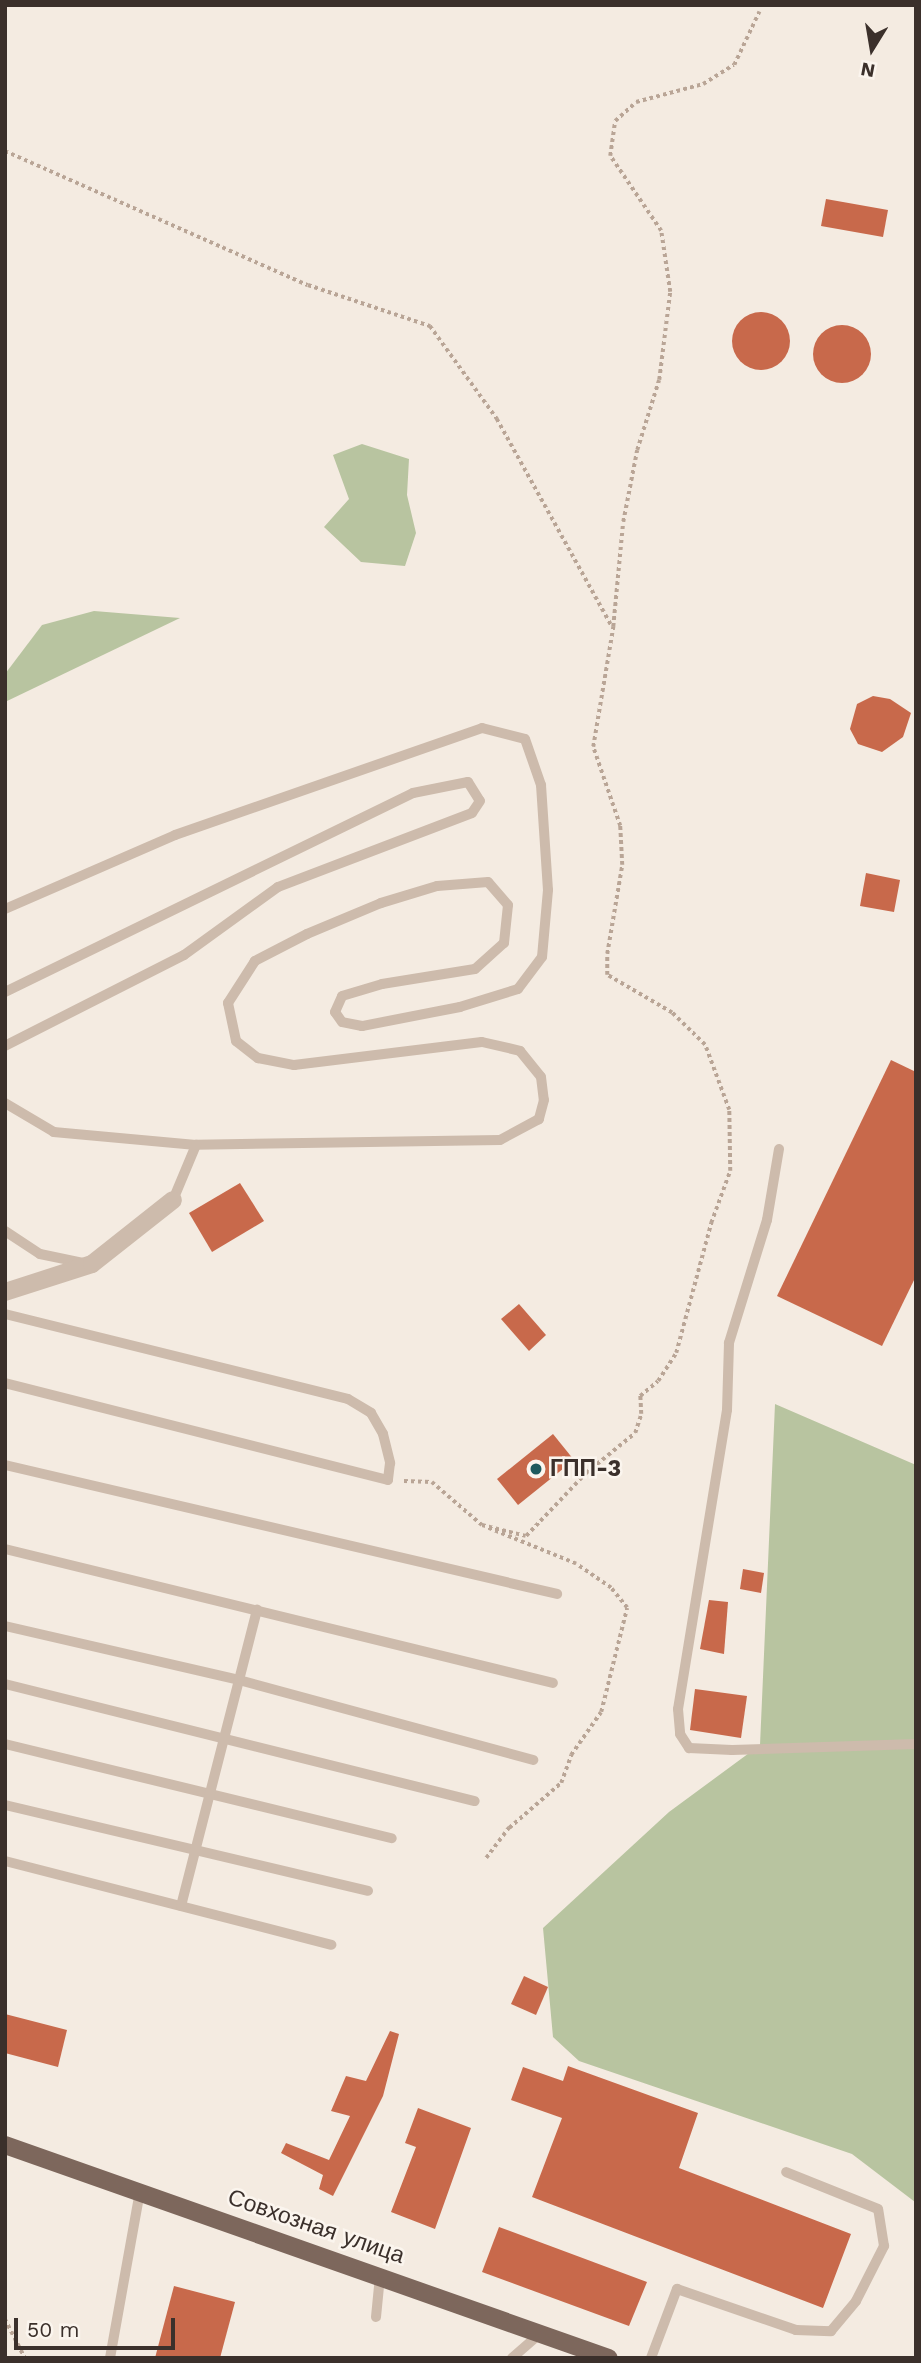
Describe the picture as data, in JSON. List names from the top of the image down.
{
  "streets": {
    "main road": ["Совхозная улица"]
  },
  "places": ["ГПП-3"],
  "scale_bar": "50 m",
  "north": "bottom"
}
